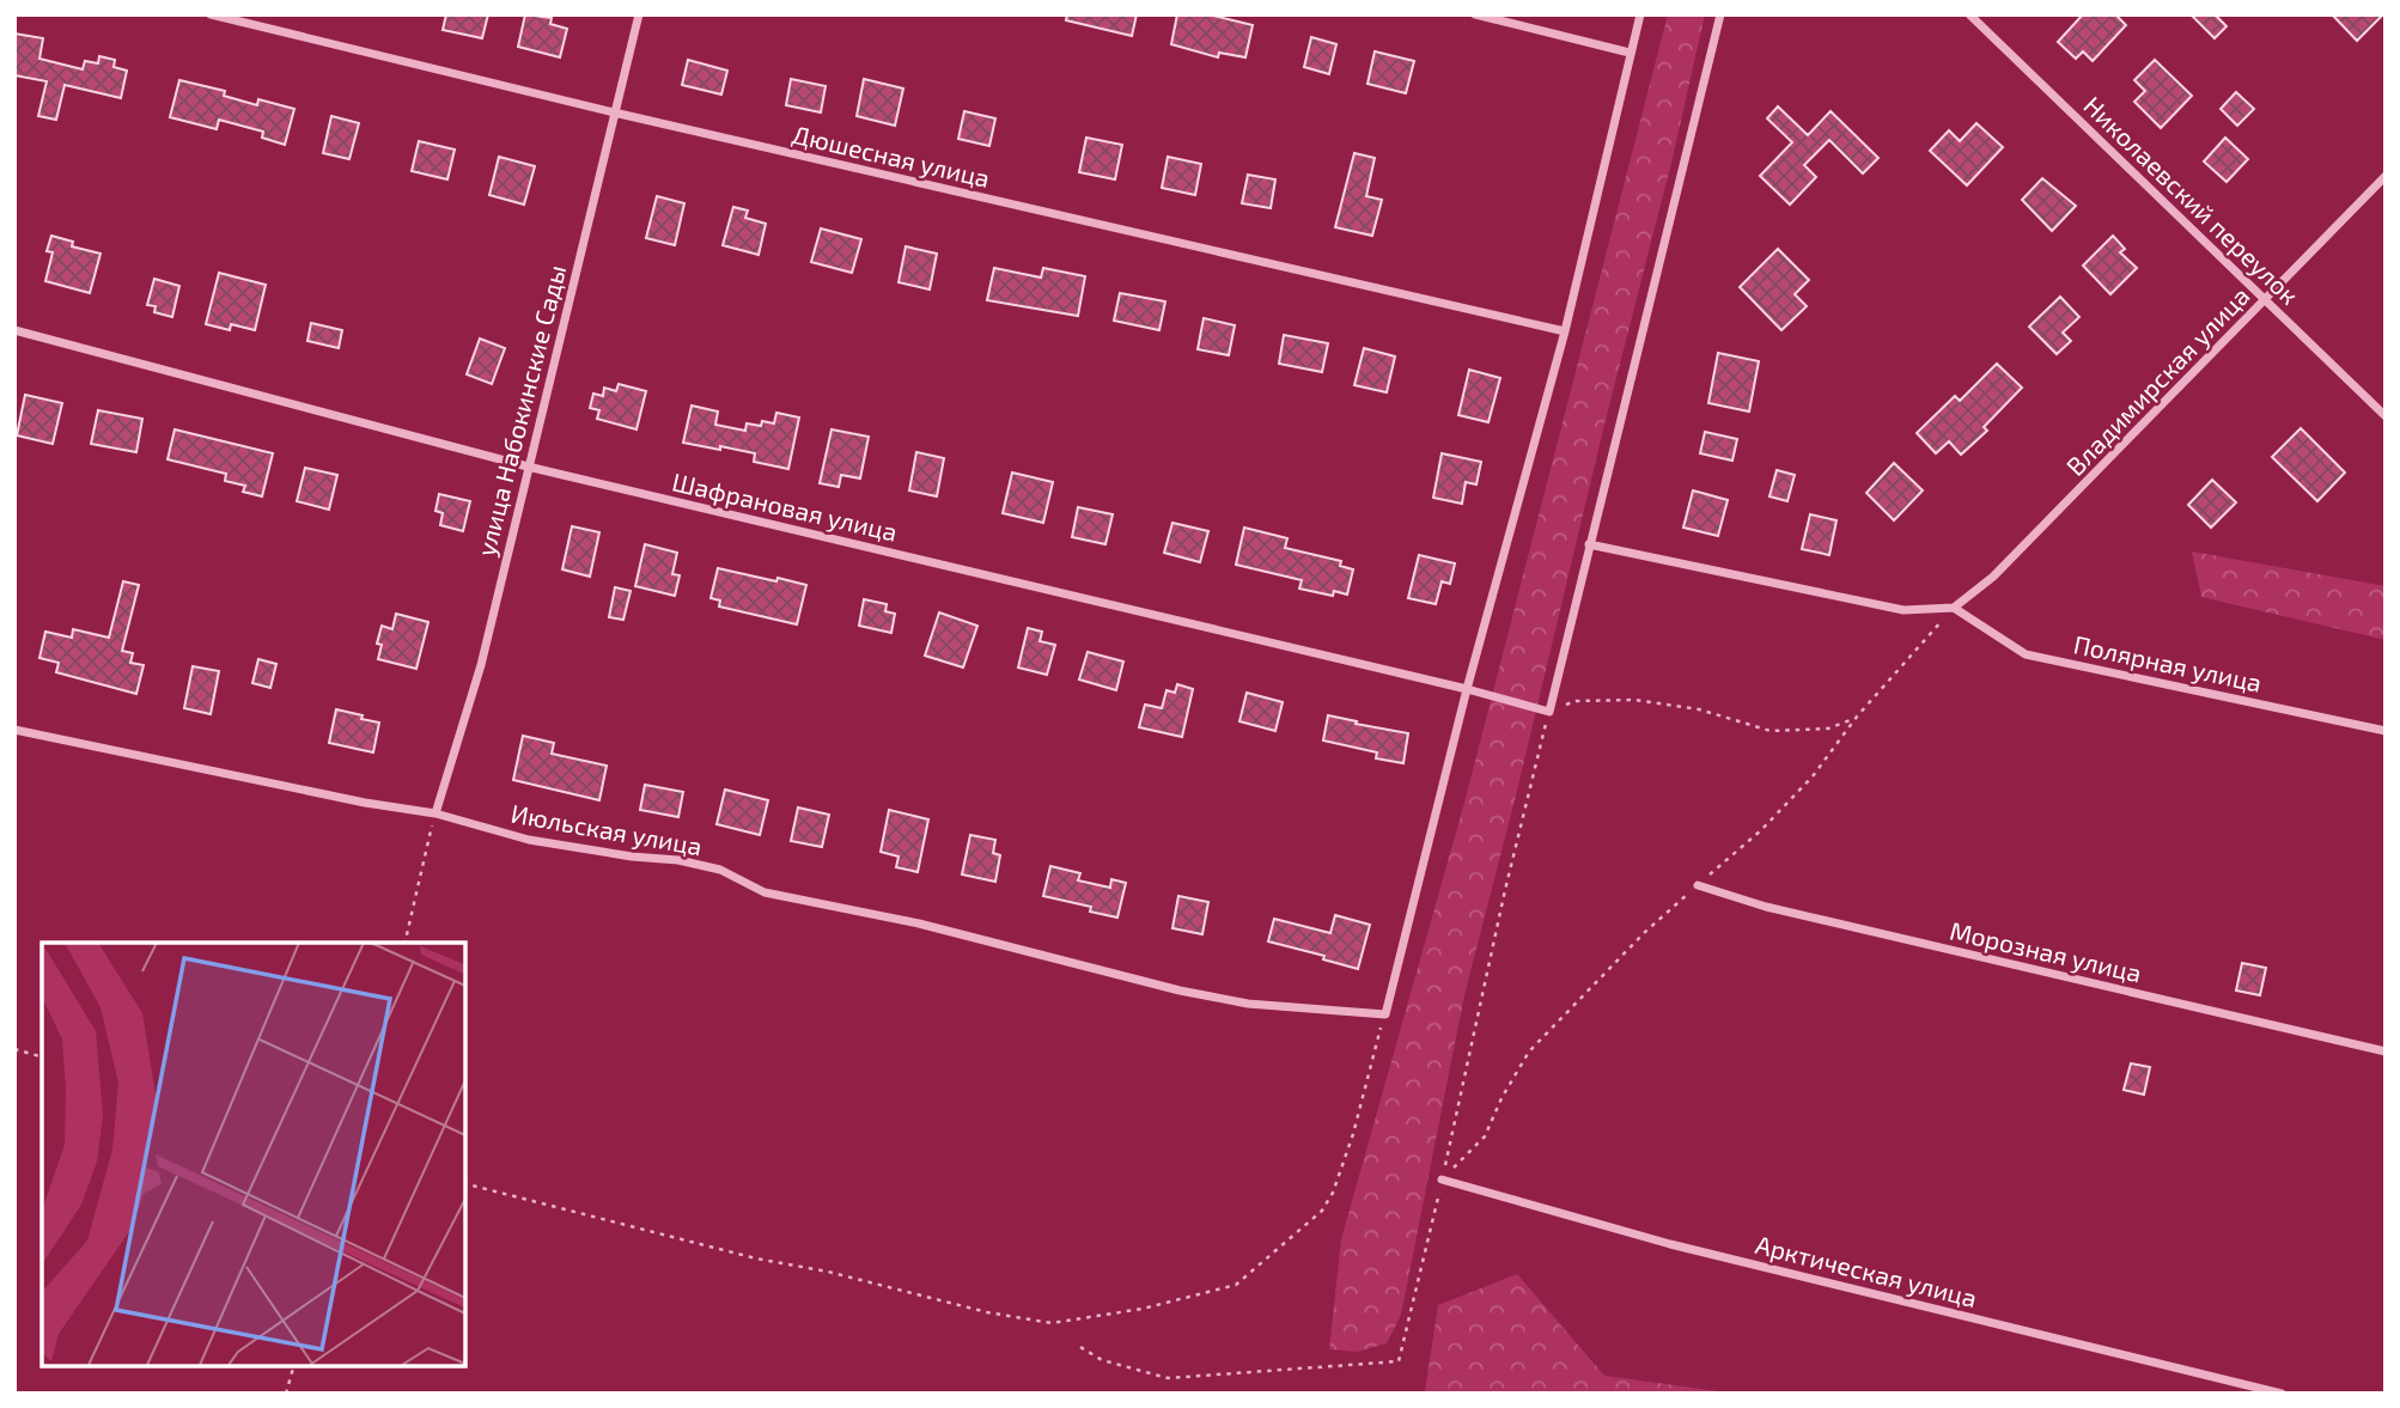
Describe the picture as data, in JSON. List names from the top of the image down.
{
  "streets": {
    "street": [
      "Дюшесная улица",
      "Николаевский переулок",
      "Владимирская улица",
      "улица Набокинские Сады",
      "Шафрановая улица",
      "Полярная улица",
      "Июльская улица",
      "Морозная улица",
      "Арктическая улица"
    ]
  },
  "crossings": [
    ["Дюшесная улица", "улица Набокинские Сады"],
    ["Николаевский переулок", "Владимирская улица"],
    ["Владимирская улица", "Полярная улица"],
    ["улица Набокинские Сады", "Шафрановая улица"],
    ["улица Набокинские Сады", "Июльская улица"]
  ]
}
